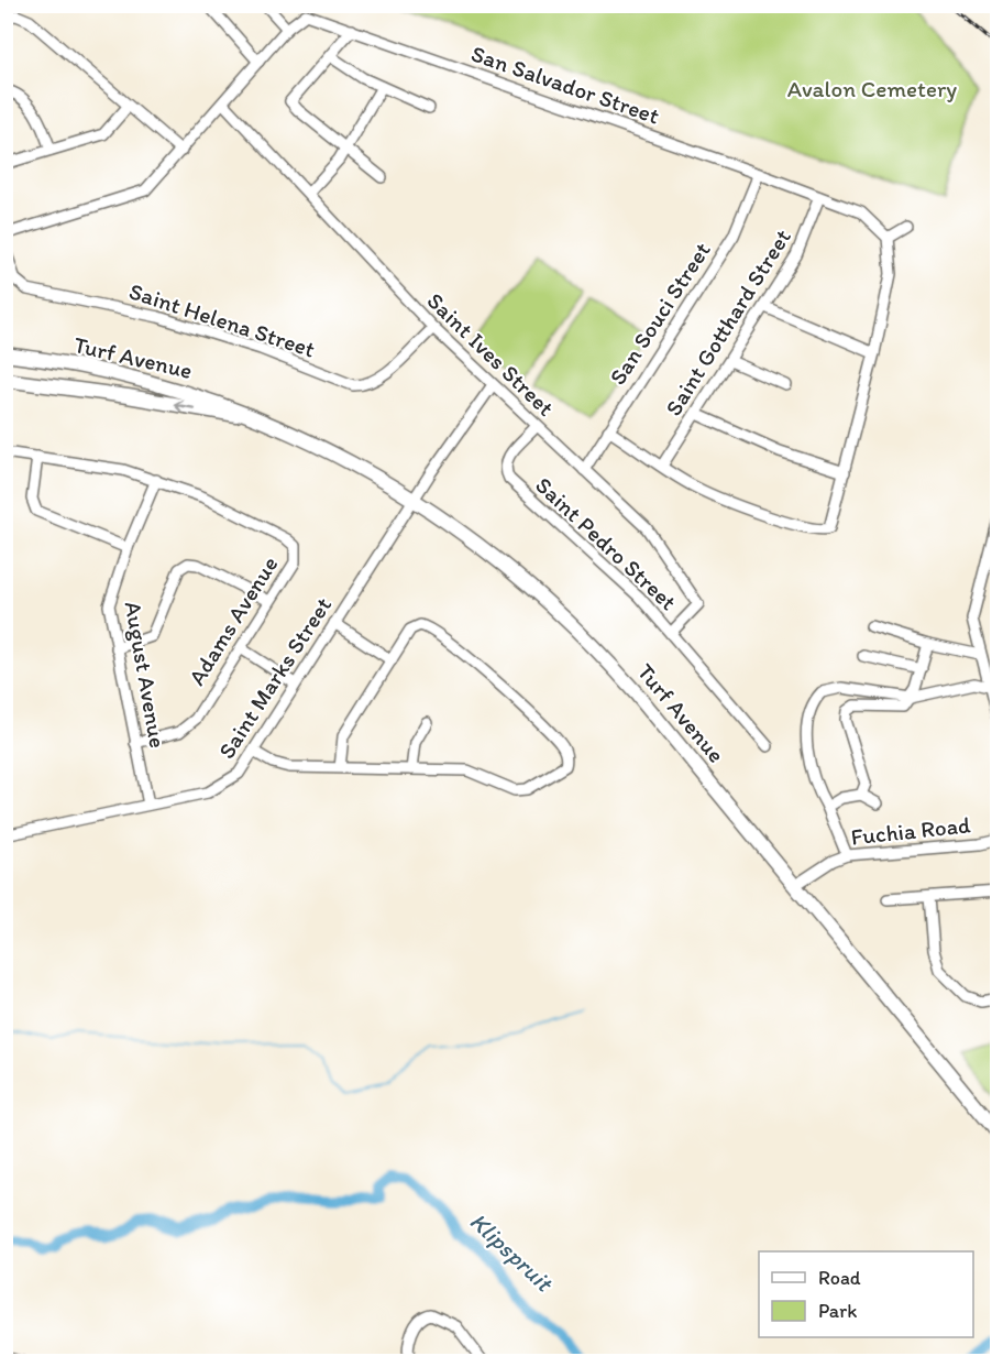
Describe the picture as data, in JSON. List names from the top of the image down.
{
  "streets": {
    "main road": ["Turf Avenue"],
    "street": [
      "San Salvador Street",
      "San Souci Street",
      "Saint Helena Street",
      "Saint Gotthard Street",
      "Saint Ives Street",
      "Saint Pedro Street",
      "Adams Avenue",
      "August Avenue",
      "Saint Marks Street",
      "Fuchia Road"
    ]
  },
  "crossings": [
    ["San Salvador Street", "San Souci Street"],
    ["San Salvador Street", "Saint Gotthard Street"],
    ["San Salvador Street", "Saint Ives Street"],
    ["San Souci Street", "Saint Ives Street"],
    ["Saint Helena Street", "Saint Ives Street"],
    ["Saint Ives Street", "Saint Pedro Street"],
    ["Saint Ives Street", "Saint Marks Street"],
    ["Turf Avenue", "Saint Marks Street"],
    ["Turf Avenue", "Fuchia Road"],
    ["Adams Avenue", "August Avenue"],
    ["August Avenue", "Saint Marks Street"]
  ],
  "water": ["Klipspruit"],
  "parks": ["Avalon Cemetery"],
  "legend": ["Road", "Park"]
}
